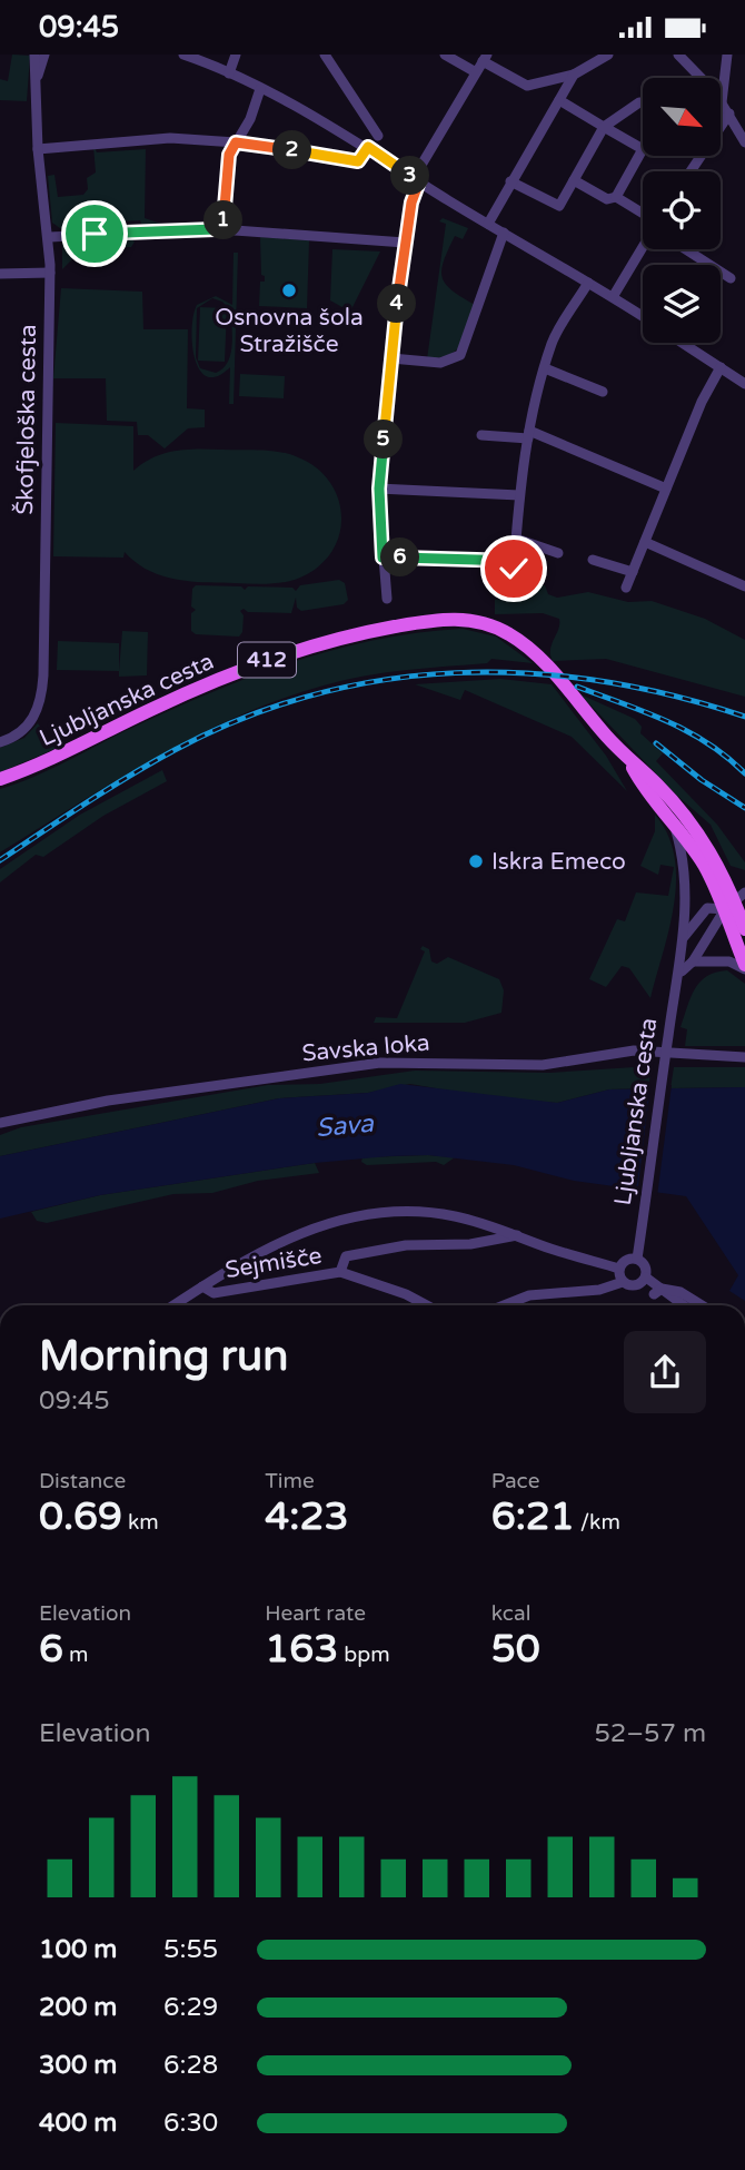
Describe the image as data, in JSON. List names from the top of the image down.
{
  "streets": {
    "main road": ["412", "Ljubljanska cesta"],
    "street": ["Škofjeloška cesta", "Savska loka", "Sejmišče"]
  },
  "crossings": [
    ["412", "Ljubljanska cesta"]
  ],
  "water": ["Sava"],
  "places": ["Osnovna šola Stražišče", "Iskra Emeco"],
  "north": "bottom right",
  "page": {
    "status": "09:45",
    "pins": [
      "2",
      "3",
      "1",
      "4",
      "5",
      "6"
    ],
    "heading": ["Morning run", "09:45"],
    "stats": [
      ["Distance", "0.69 km"],
      ["Time", "4:23"],
      ["Pace", "6:21 /km"],
      ["Elevation", "6 m"],
      ["Heart rate", "163 bpm"],
      ["kcal", "50"]
    ],
    "chart": ["Elevation", "52–57 m"],
    "list": [
      {
        "name": "100 m",
        "note": "5:55"
      },
      {
        "name": "200 m",
        "note": "6:29"
      },
      {
        "name": "300 m",
        "note": "6:28"
      },
      {
        "name": "400 m",
        "note": "6:30"
      }
    ]
  }
}
